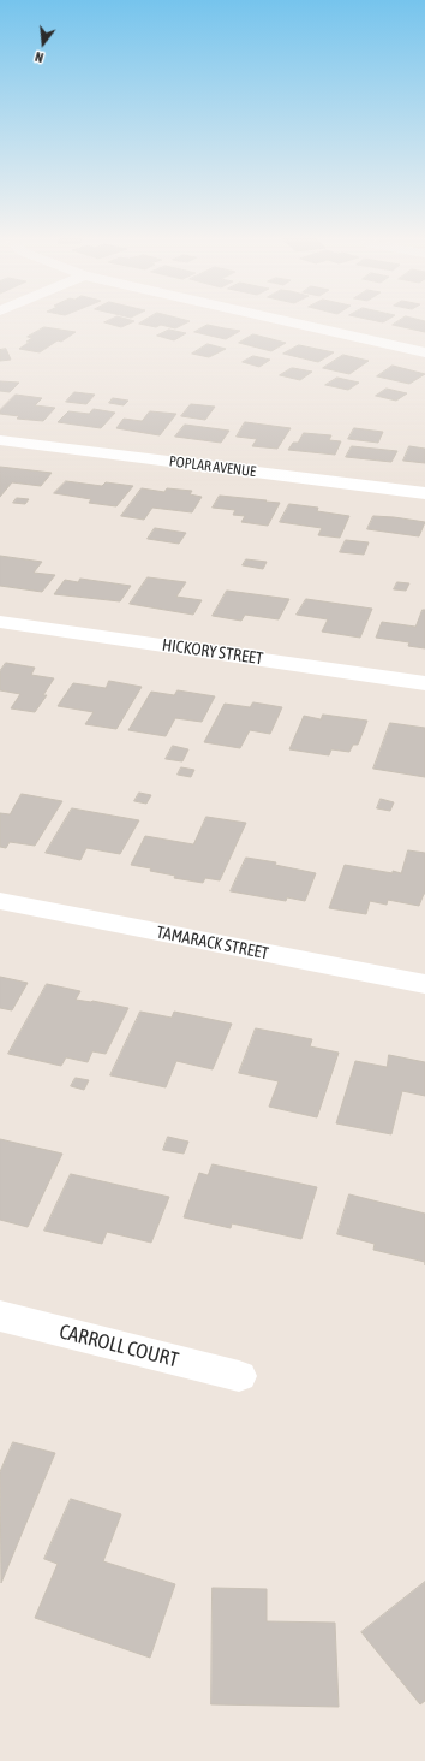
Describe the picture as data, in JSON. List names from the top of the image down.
{
  "streets": {
    "street": [
      "POPLAR AVENUE",
      "HICKORY STREET",
      "TAMARACK STREET",
      "CARROLL COURT"
    ]
  },
  "north": "bottom"
}
